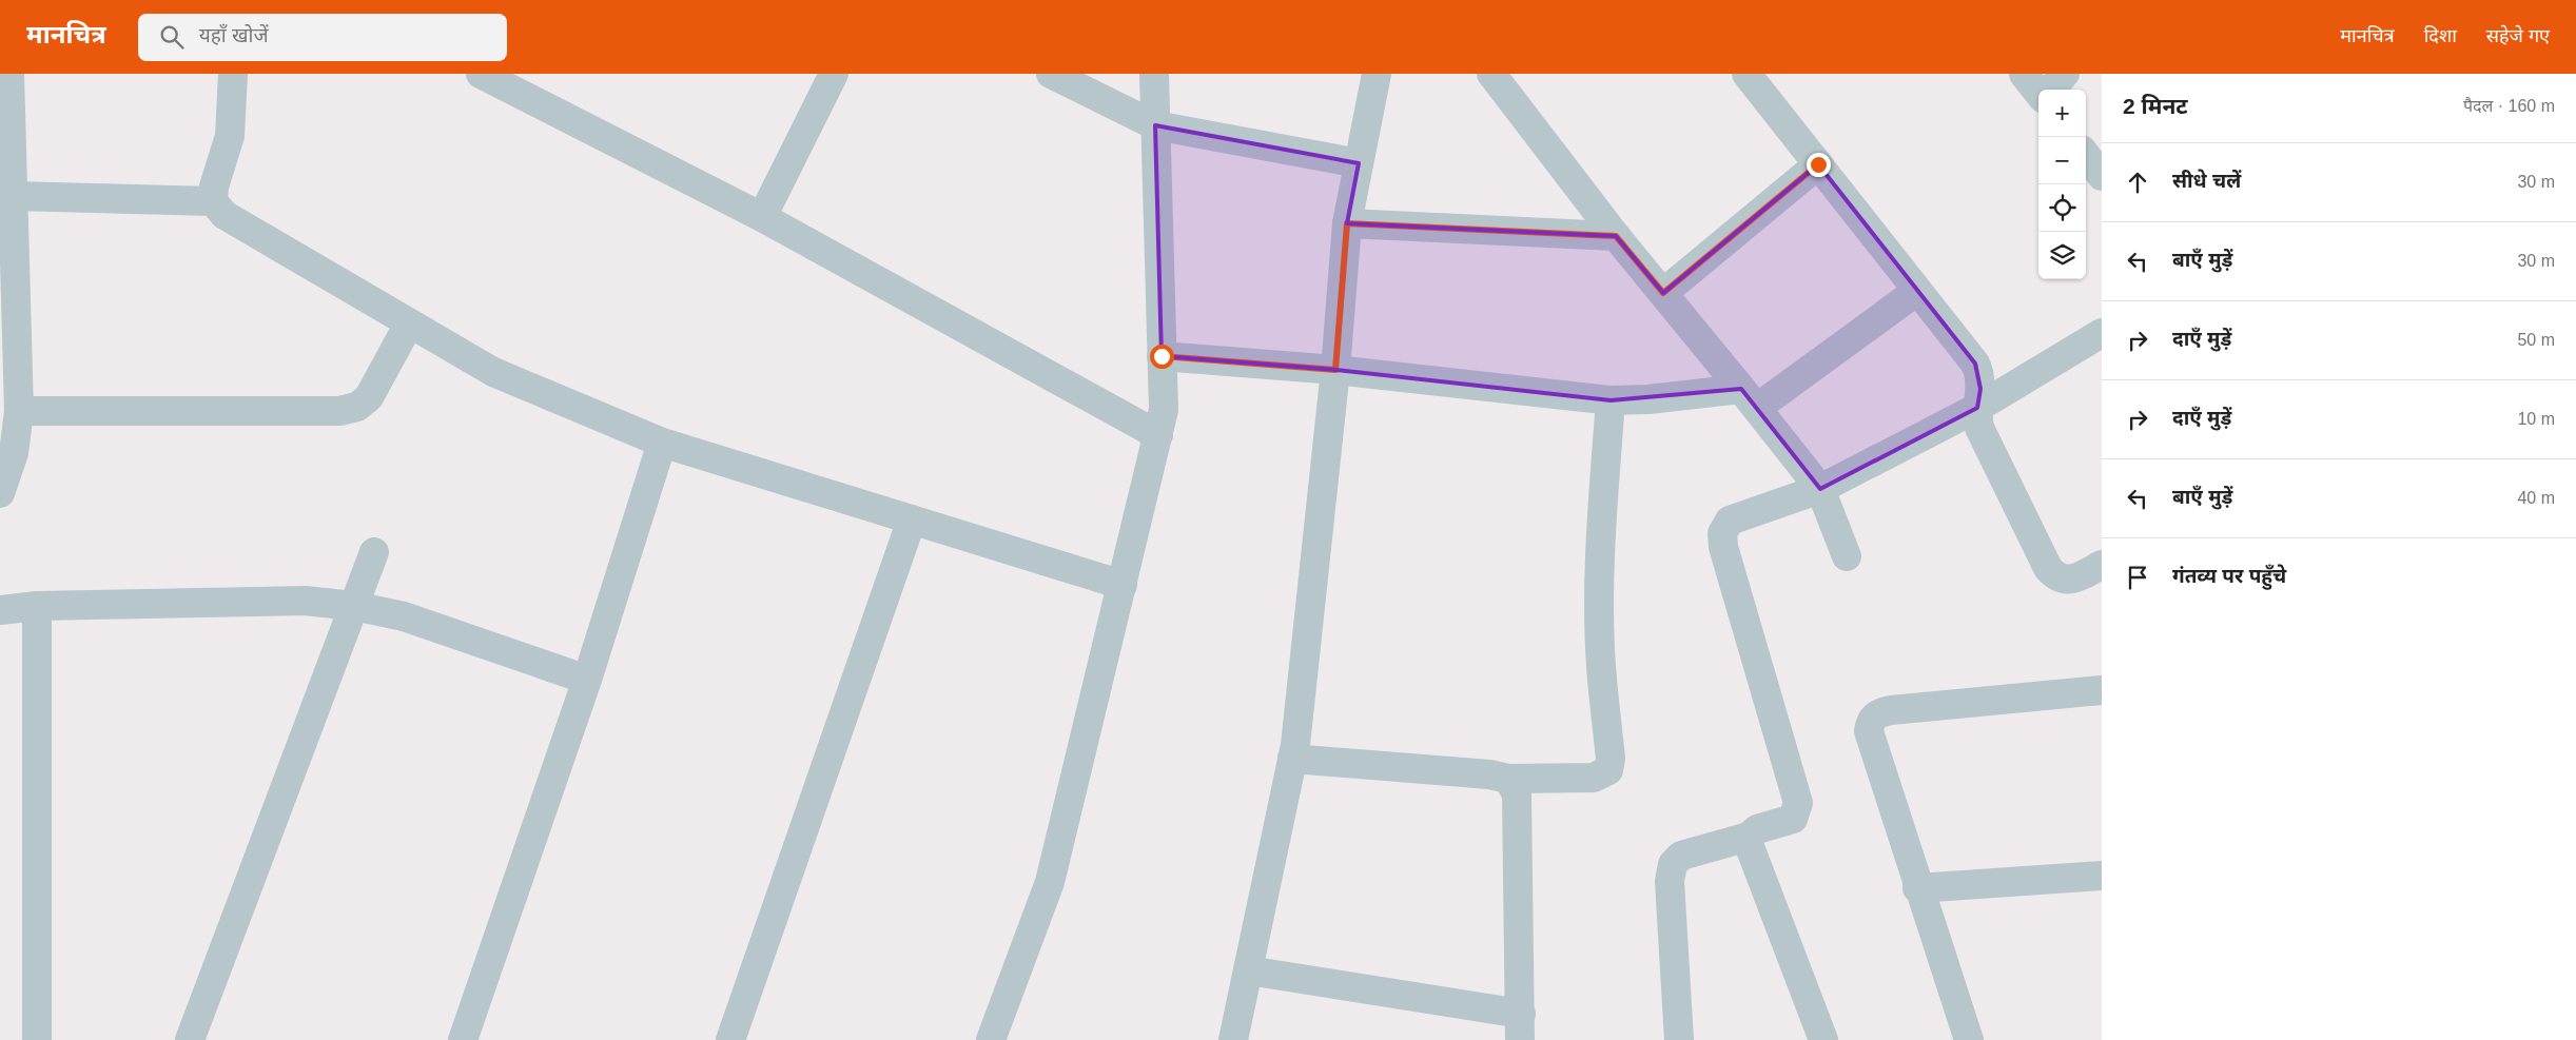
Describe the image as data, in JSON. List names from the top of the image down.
{
  "page": {
    "header": "मानचित्र",
    "search": "यहाँ खोजें",
    "nav": ["मानचित्र", "दिशा", "सहेजे गए"],
    "heading": ["2 मिनट", "पैदल · 160 m"],
    "map_buttons": ["+", "−"],
    "list": [
      ["सीधे चलें", "30 m"],
      ["बाएँ मुड़ें", "30 m"],
      ["दाएँ मुड़ें", "50 m"],
      ["दाएँ मुड़ें", "10 m"],
      ["बाएँ मुड़ें", "40 m"],
      "गंतव्य पर पहुँचे"
    ]
  }
}
